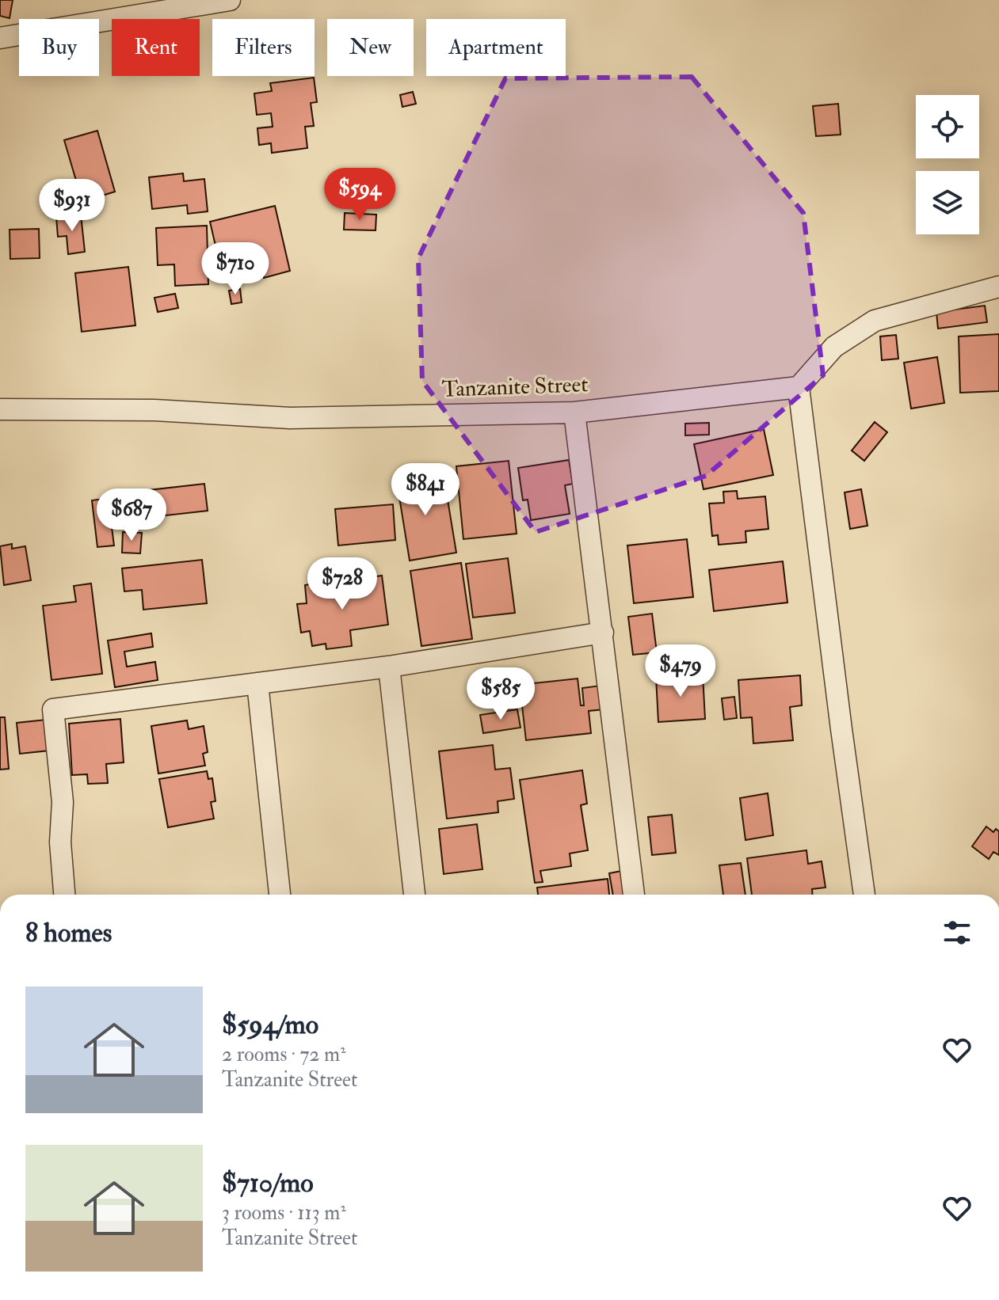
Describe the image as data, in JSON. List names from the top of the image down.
{
  "streets": {
    "street": ["Tanzanite Street"]
  },
  "page": {
    "chip": [
      "Buy",
      "Rent",
      "Filters",
      "New",
      "Apartment"
    ],
    "price": [
      "$594",
      "$931",
      "$710",
      "$841",
      "$687",
      "$728",
      "$479",
      "$585"
    ],
    "heading": "8 homes",
    "list": [
      {
        "name": "$594/mo",
        "note": "2 rooms · 72 m² · Tanzanite Street"
      },
      {
        "name": "$710/mo",
        "note": "3 rooms · 113 m² · Tanzanite Street"
      }
    ]
  }
}
